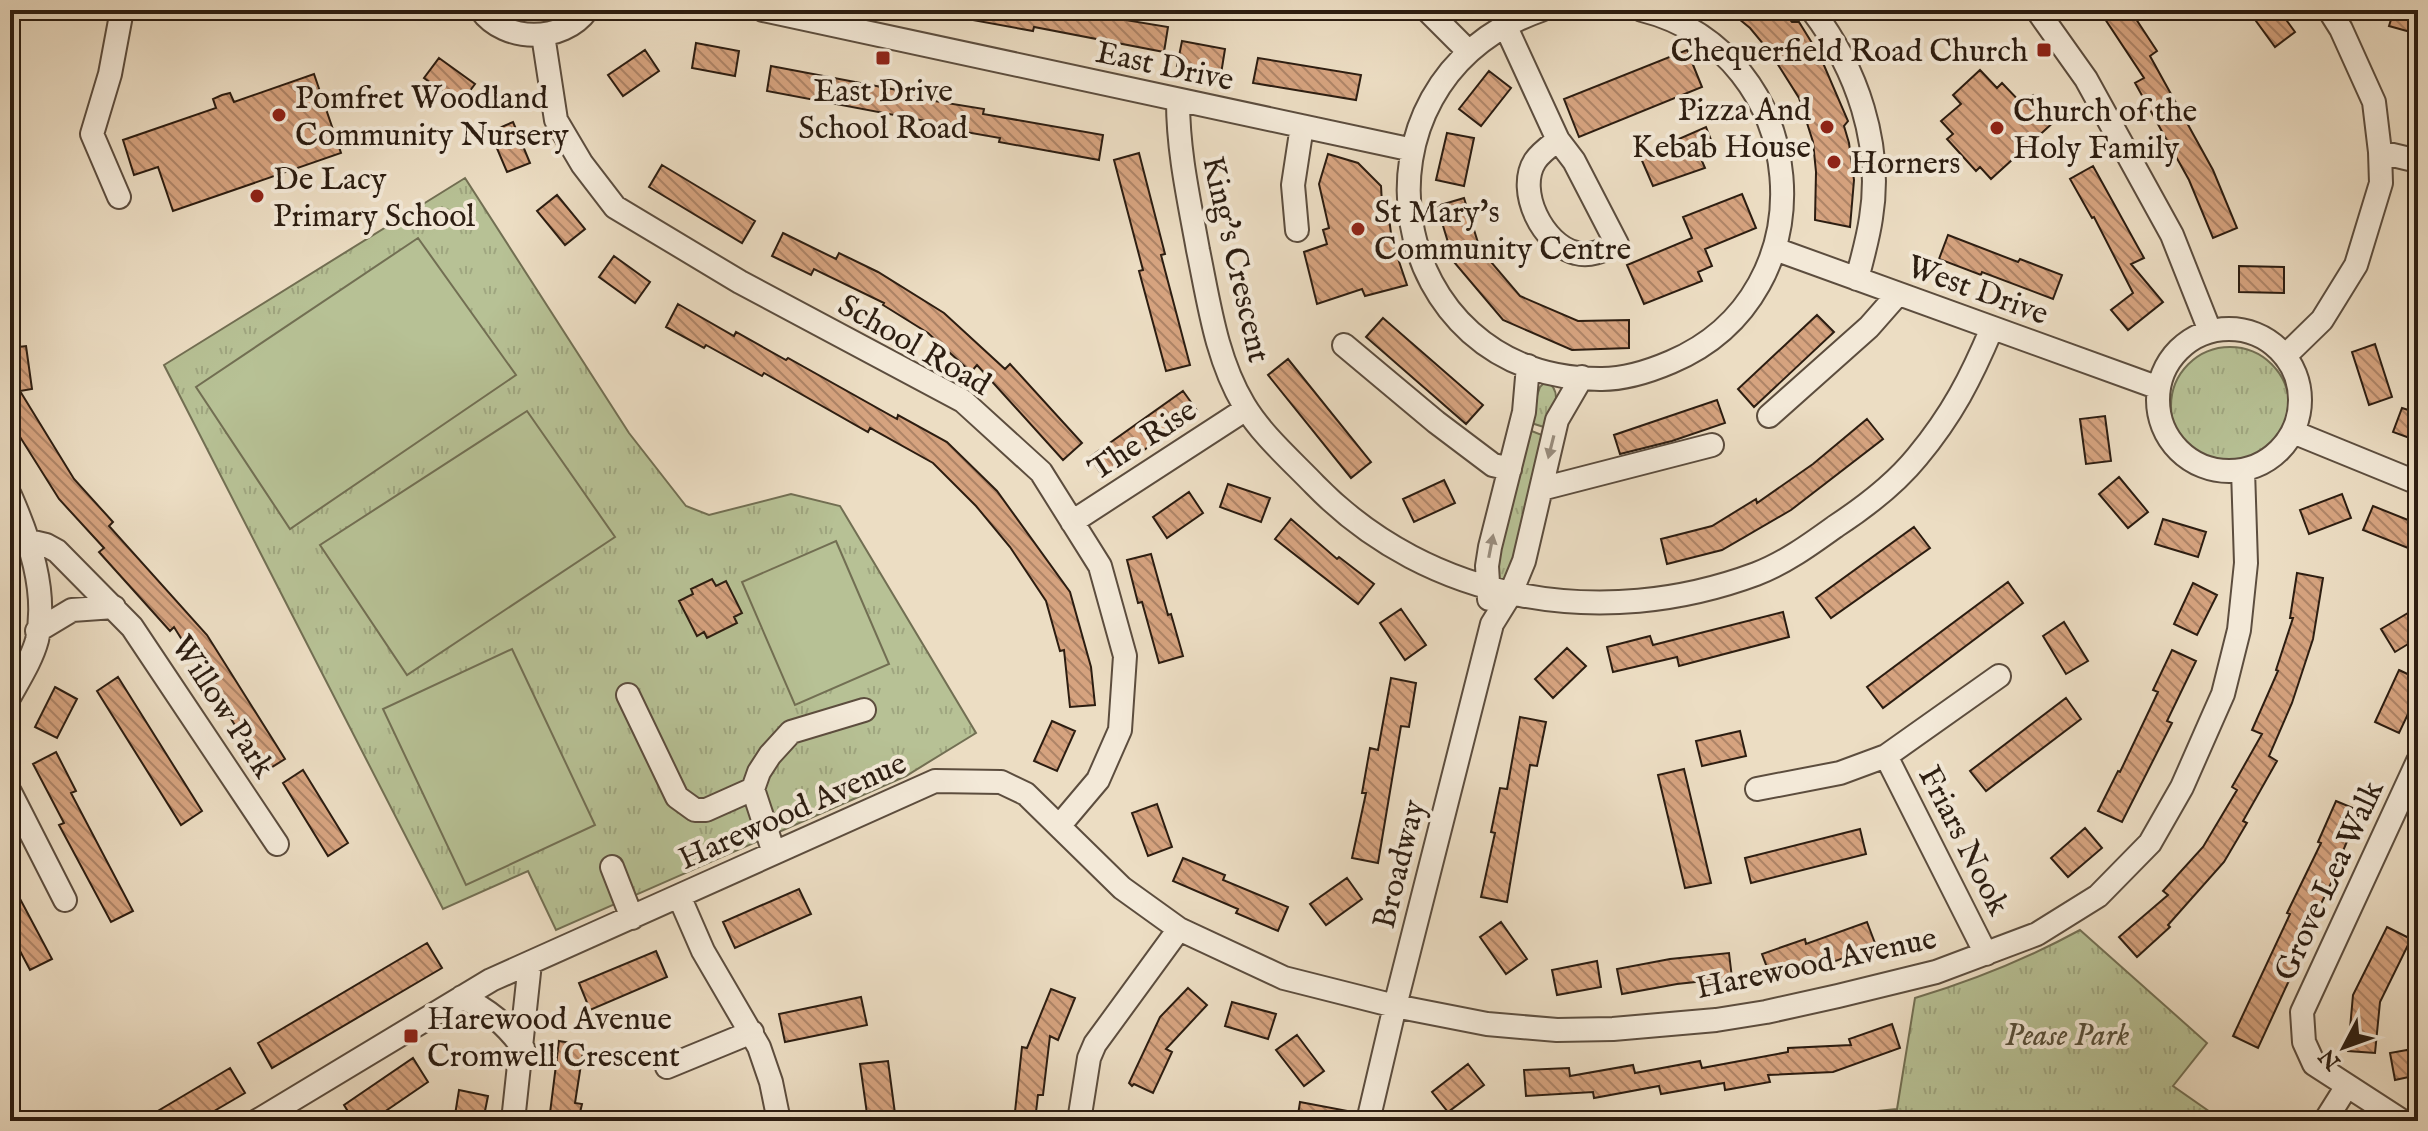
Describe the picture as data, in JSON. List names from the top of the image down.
{
  "streets": {
    "street": [
      "East Drive",
      "King's Crescent",
      "West Drive",
      "School Road",
      "The Rise",
      "Willow Park",
      "Harewood Avenue",
      "Friars Nook",
      "Broadway",
      "Grove Lea Walk"
    ]
  },
  "crossings": [
    ["East Drive", "King's Crescent"],
    ["King's Crescent", "The Rise"],
    ["King's Crescent", "Broadway"],
    ["West Drive", "Harewood Avenue"],
    ["School Road", "The Rise"],
    ["School Road", "Harewood Avenue"],
    ["Harewood Avenue", "Friars Nook"],
    ["Harewood Avenue", "Broadway"]
  ],
  "parks": ["Pease Park"],
  "places": {
    "transit": ["Chequerfield Road Church", "East Drive School Road", "Harewood Avenue Cromwell Crescent"],
    "other": [
      "Pomfret Woodland Community Nursery",
      "Pizza And Kebab House",
      "Church of the Holy Family",
      "Horners",
      "De Lacy Primary School",
      "St Mary's Community Centre"
    ]
  },
  "north": "bottom left"
}
